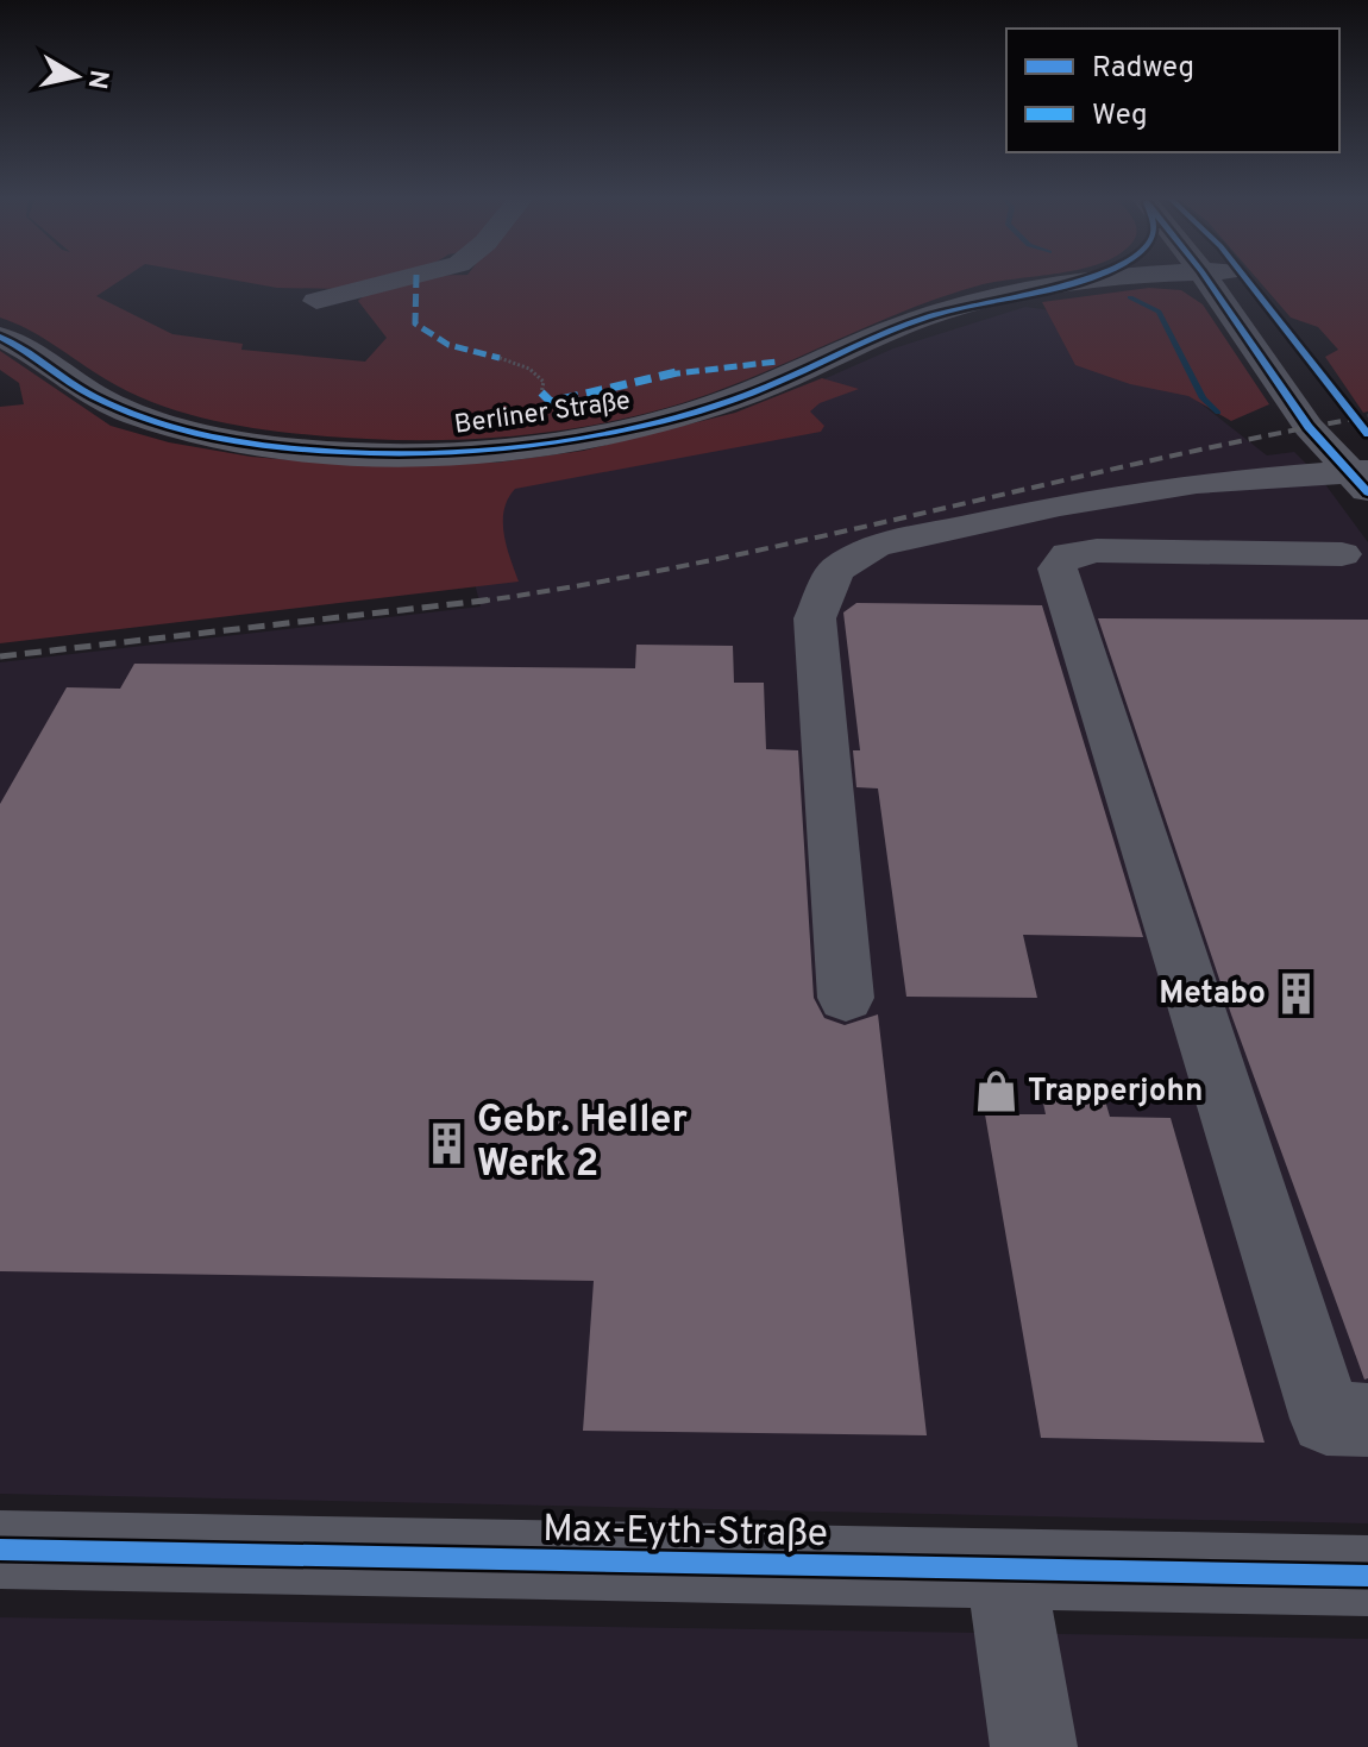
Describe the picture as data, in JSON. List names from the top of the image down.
{
  "streets": {
    "street": ["Berliner Straße", "Max-Eyth-Straße"]
  },
  "places": {
    "building": ["Metabo", "Gebr. Heller Werk 2"],
    "shop": ["Trapperjohn"]
  },
  "legend": ["Radweg", "Weg"],
  "north": "right"
}
